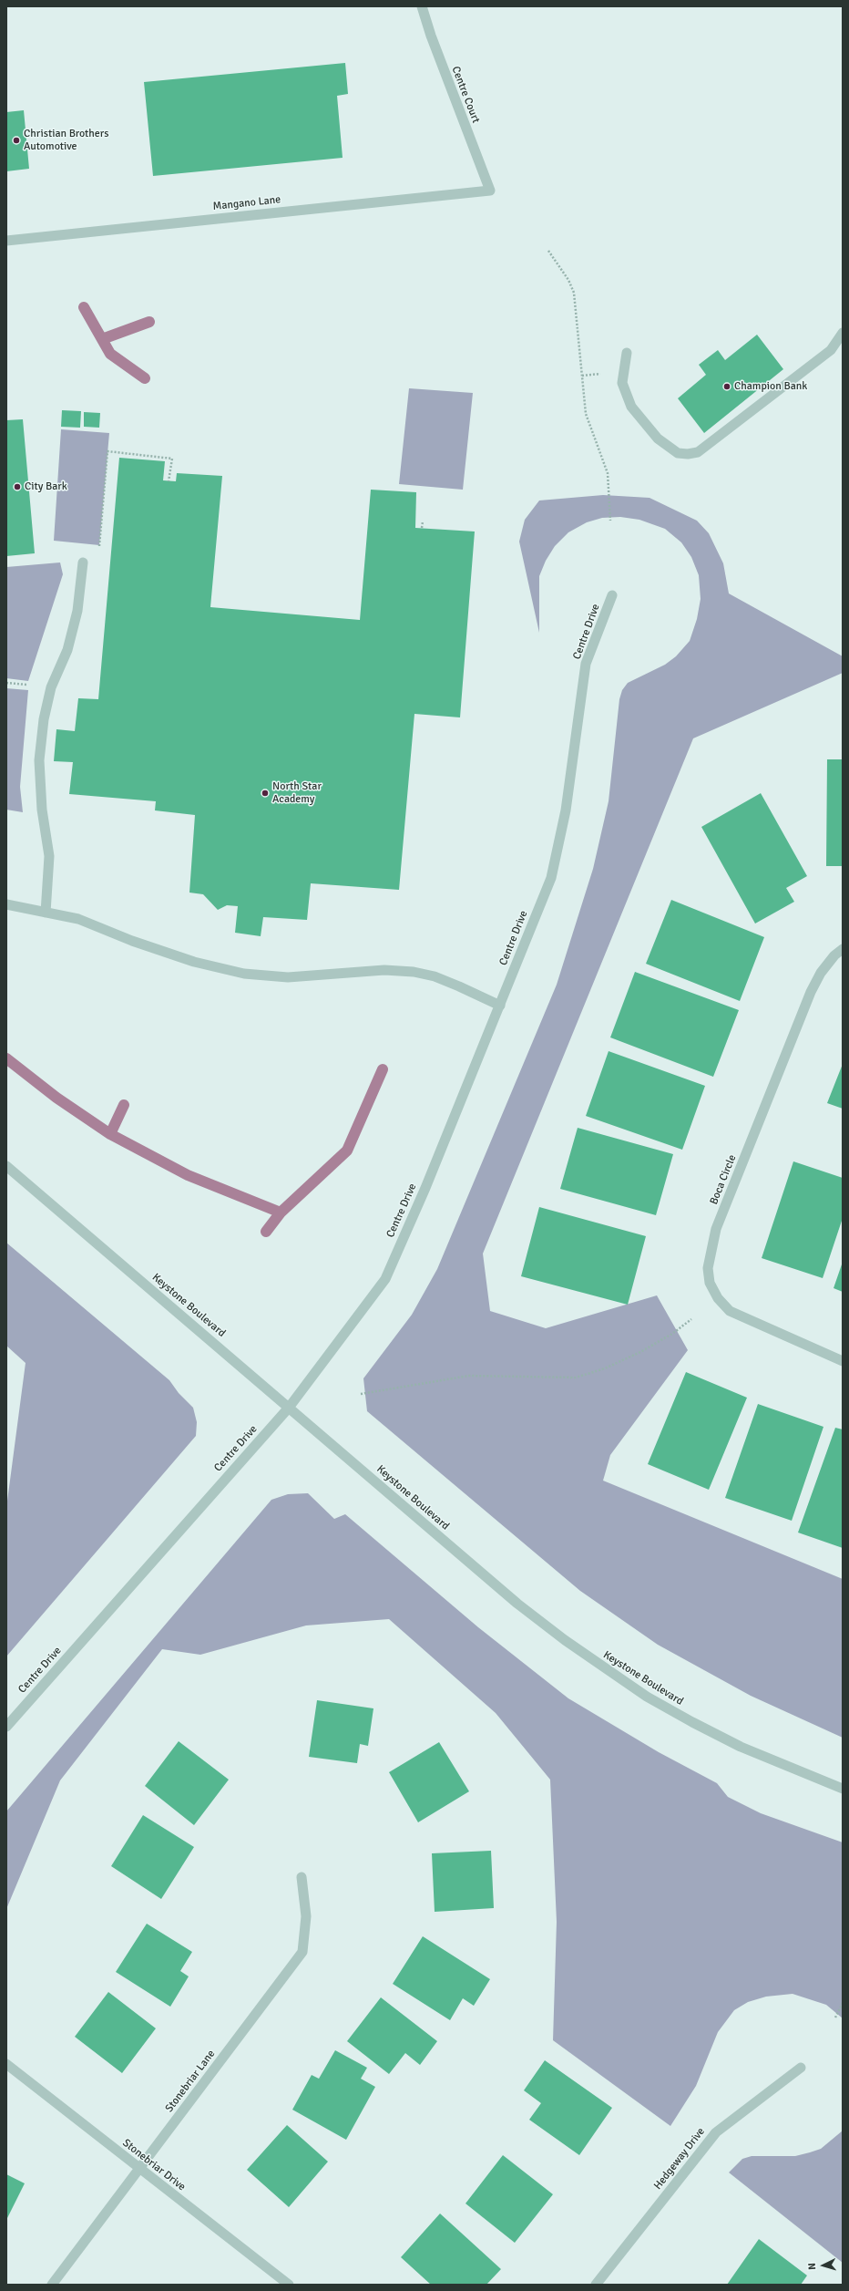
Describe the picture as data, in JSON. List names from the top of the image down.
{
  "streets": {
    "street": [
      "Centre Court",
      "Mangano Lane",
      "Centre Drive",
      "Boca Circle",
      "Keystone Boulevard",
      "Stonebriar Lane",
      "Hedgeway Drive",
      "Stonebriar Drive"
    ]
  },
  "crossings": [
    ["Centre Court", "Mangano Lane"],
    ["Centre Drive", "Keystone Boulevard"],
    ["Stonebriar Lane", "Stonebriar Drive"]
  ],
  "places": [
    "Christian Brothers Automotive",
    "Champion Bank",
    "City Bark",
    "North Star Academy"
  ],
  "north": "left"
}
